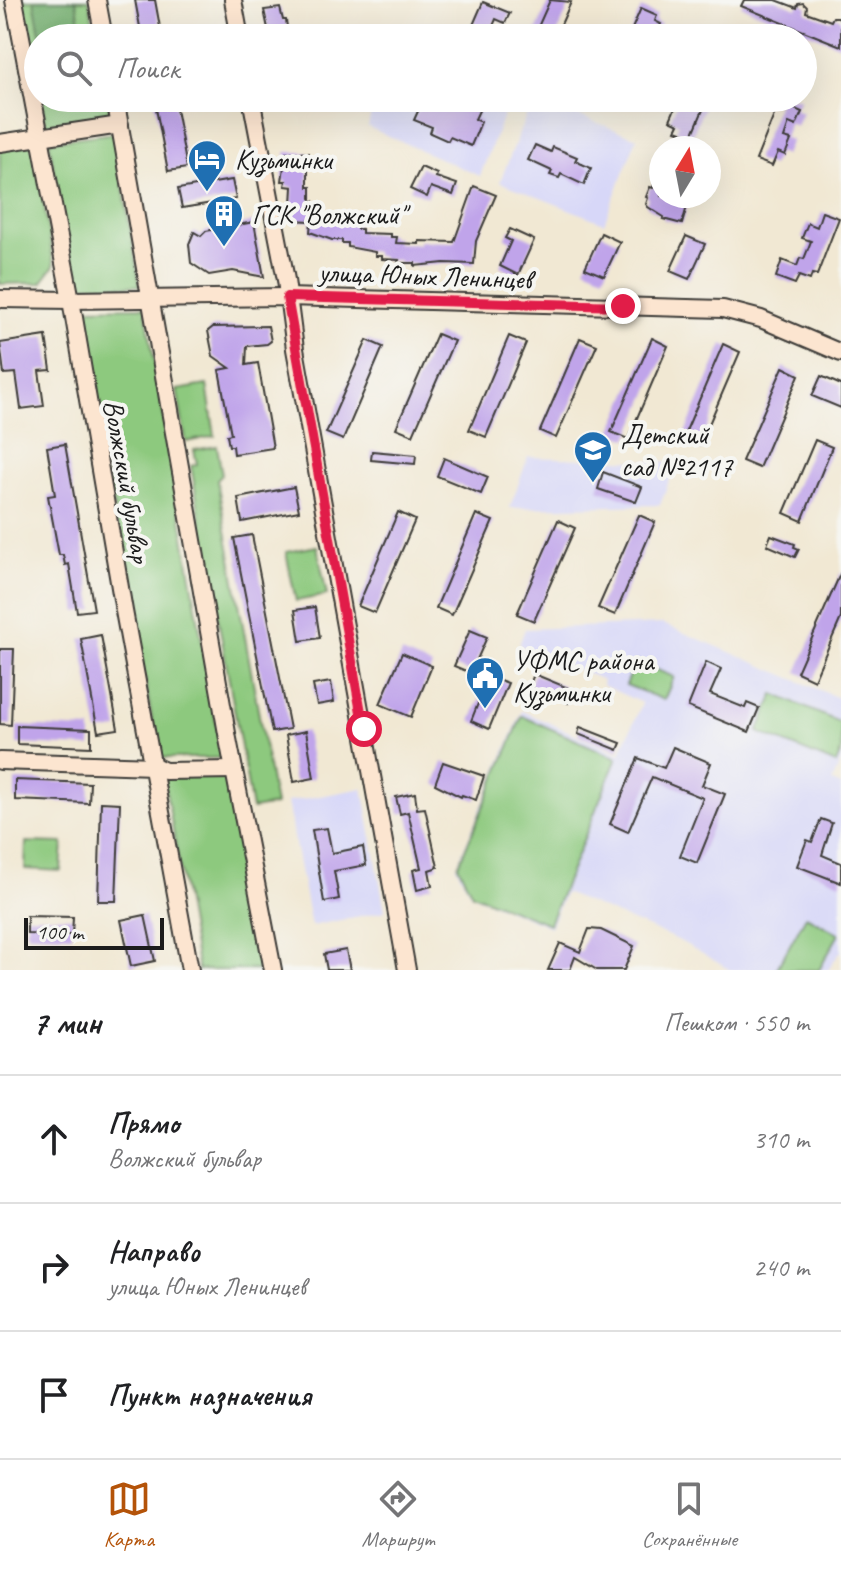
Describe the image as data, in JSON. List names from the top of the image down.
{
  "streets": {
    "main road": ["улица Юных Ленинцев", "Волжский бульвар"]
  },
  "crossings": [
    ["улица Юных Ленинцев", "Волжский бульвар"]
  ],
  "places": {
    "hotel": ["Кузьминки"],
    "building": ["ГСК \"Волжский\""],
    "school or university": ["Детский сад №2117"],
    "public building": ["УФМС района Кузьминки"]
  },
  "scale_bar": "100 m",
  "north": "top",
  "page": {
    "search": "Поиск",
    "scale": "100 m",
    "heading": ["7 мин", "Пешком · 550 m"],
    "list": [
      ["Прямо", "Волжский бульвар", "310 m"],
      ["Направо", "улица Юных Ленинцев", "240 m"],
      "Пункт назначения"
    ],
    "nav": ["Карта", "Маршрут", "Сохранённые"]
  }
}
